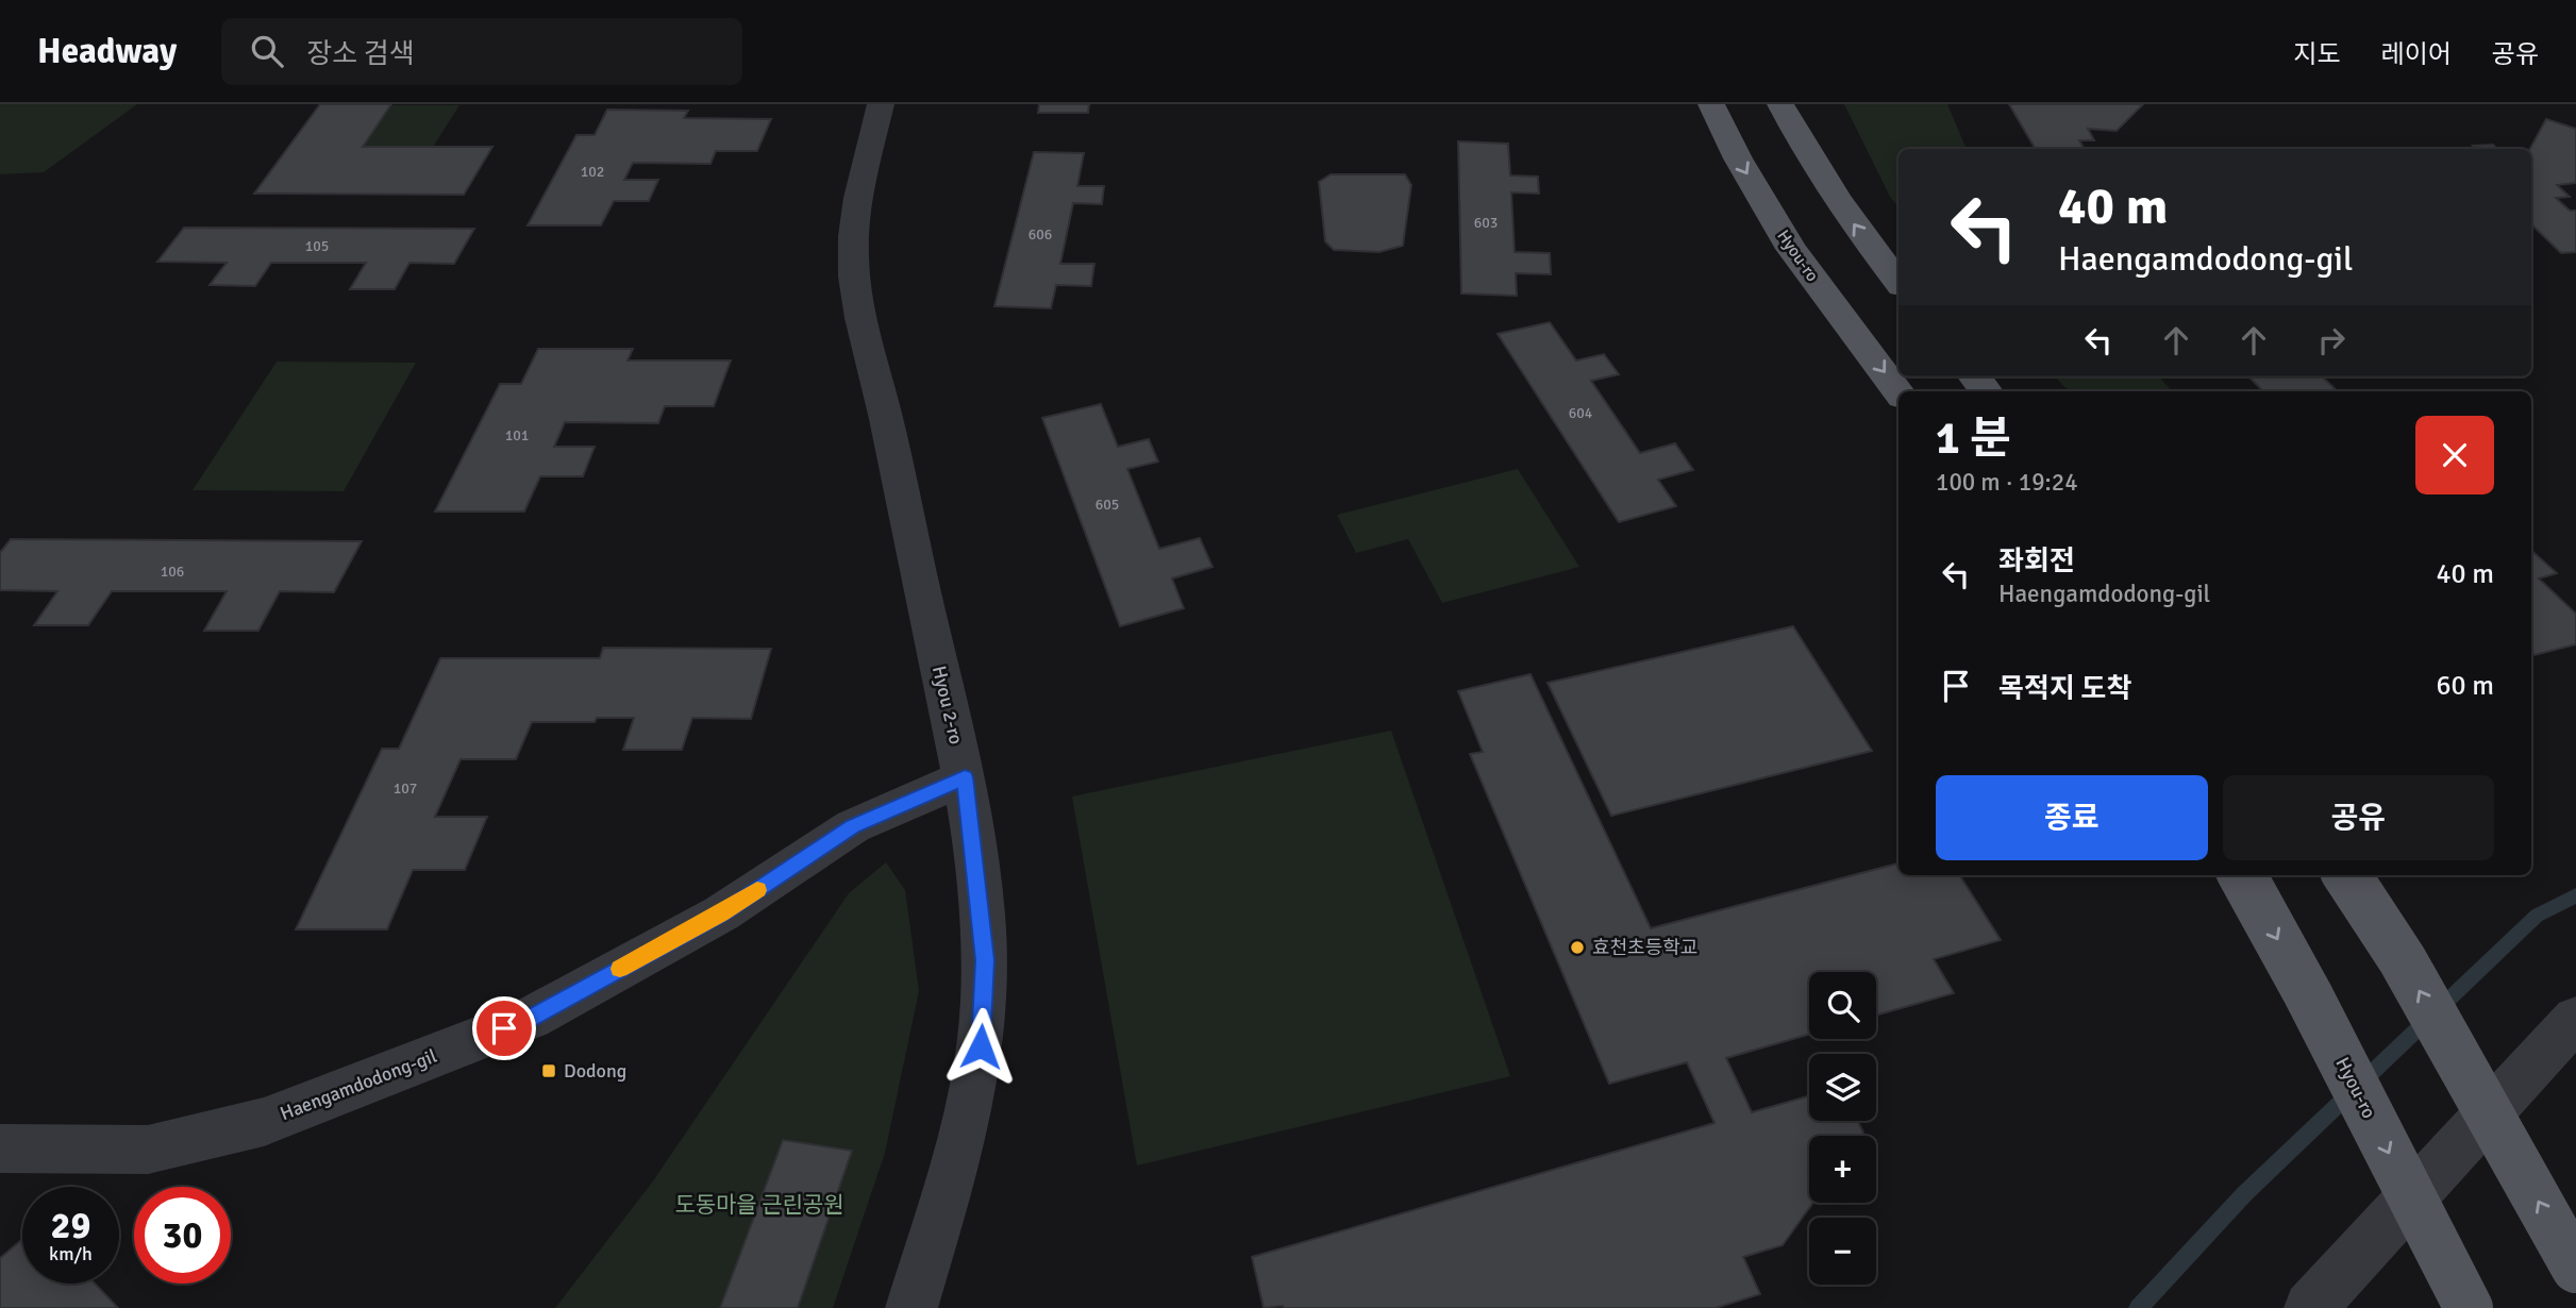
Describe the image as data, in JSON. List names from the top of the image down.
{
  "streets": {
    "main road": ["Hyou-ro"],
    "street": ["Hyou 2-ro", "Haengamdodong-gil"]
  },
  "crossings": [
    ["Hyou 2-ro", "Haengamdodong-gil"]
  ],
  "parks": ["도동마을 근린공원"],
  "places": {
    "other": ["효천초등학교"],
    "transit": ["Dodong"]
  },
  "house_numbers": [
    "102",
    "603",
    "606",
    "105",
    "604",
    "101",
    "605",
    "106",
    "107"
  ],
  "page": {
    "header": "Headway",
    "search": "장소 검색",
    "nav": ["지도", "레이어", "공유"],
    "turn": ["40 m", "Haengamdodong-gil"],
    "heading": ["1 분", "100 m · 19:24"],
    "list": [
      {
        "name": "좌회전",
        "note": "Haengamdodong-gil",
        "value": "40 m"
      },
      {
        "name": "목적지 도착",
        "value": "60 m"
      }
    ],
    "buttons": ["종료", "공유"],
    "map_buttons": ["+", "−"],
    "speed": "29 km/h",
    "limit": "30"
  }
}
